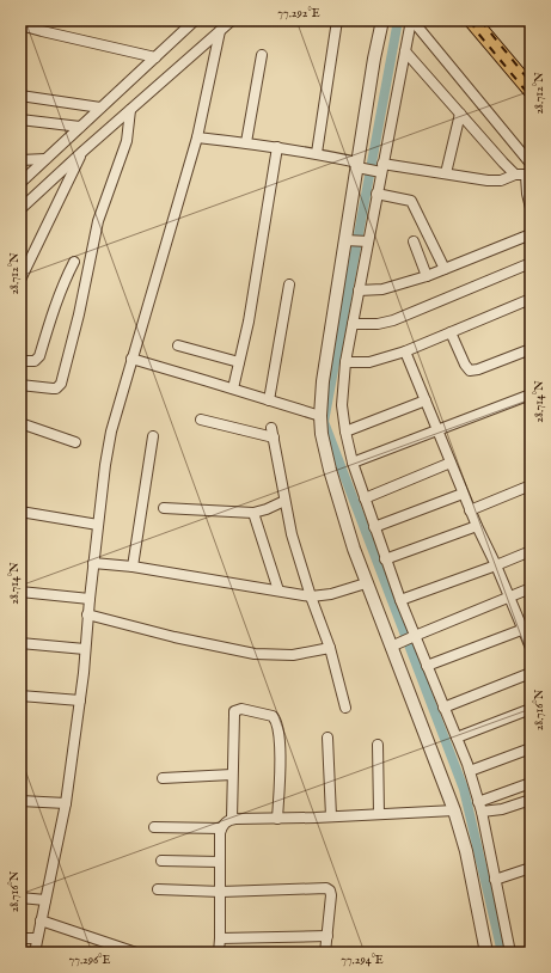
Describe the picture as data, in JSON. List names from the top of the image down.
{
  "coordinates": [
    "77.292°E",
    "28.712°N",
    "28.714°N",
    "28.716°N",
    "77.296°E",
    "77.294°E"
  ]
}
